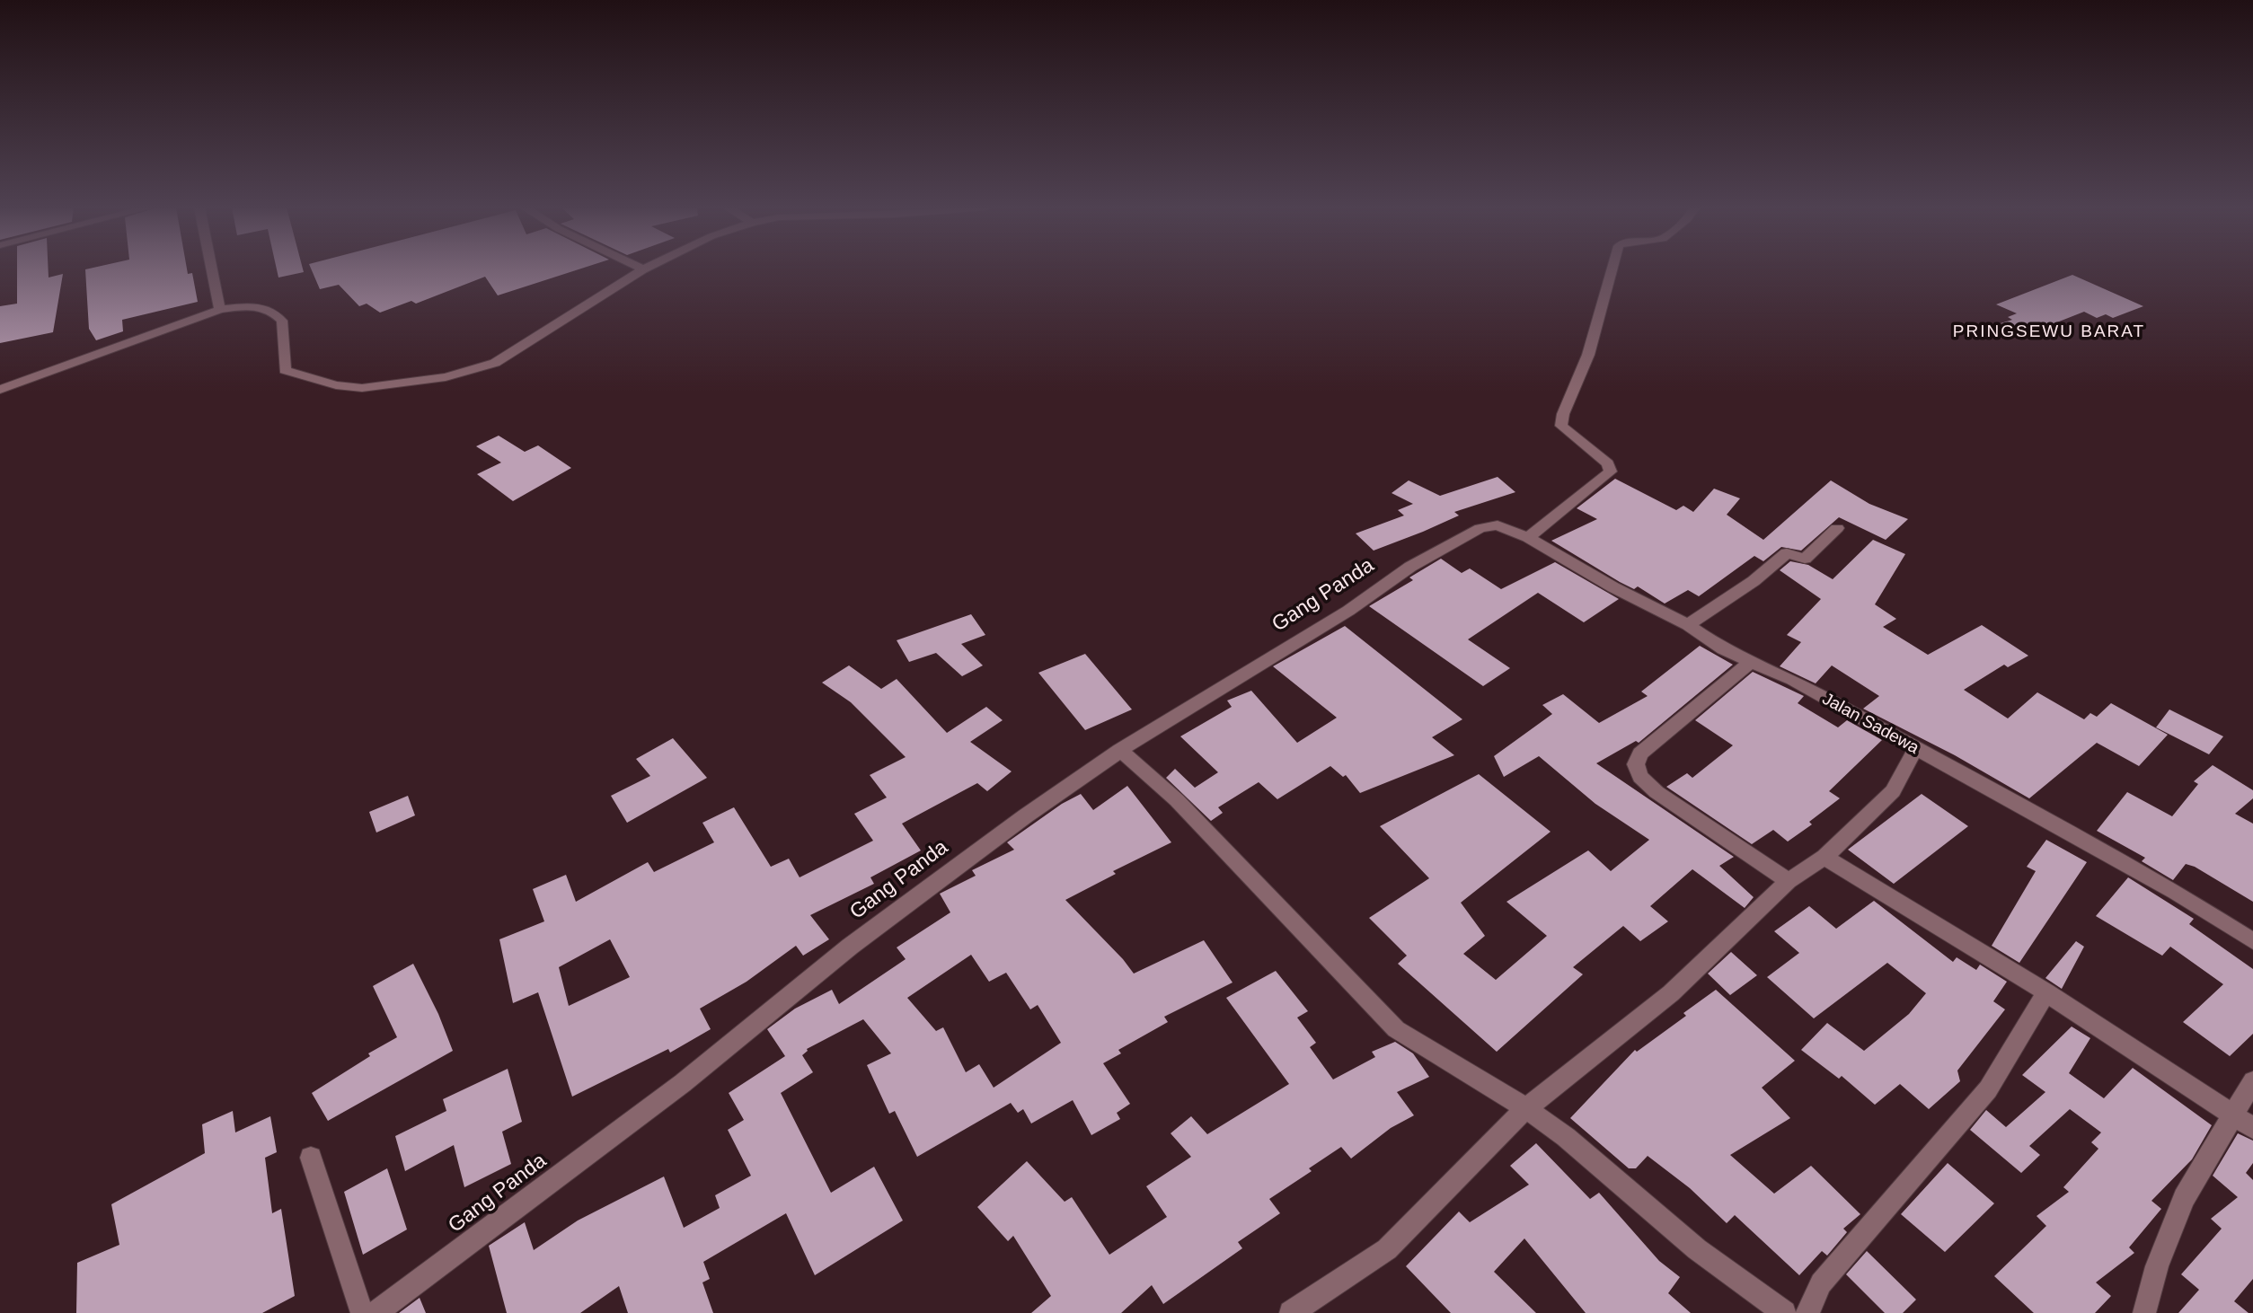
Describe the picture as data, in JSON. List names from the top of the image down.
{
  "streets": {
    "street": ["Gang Panda", "Jalan Sadewa"]
  },
  "crossings": [
    ["Gang Panda", "Jalan Sadewa"]
  ],
  "districts": ["PRINGSEWU BARAT"]
}
